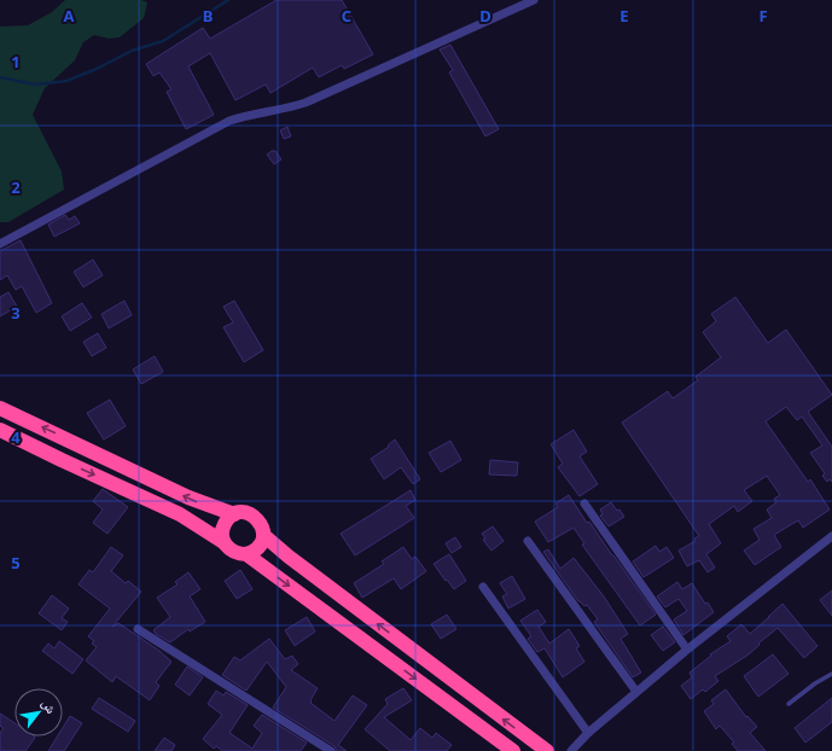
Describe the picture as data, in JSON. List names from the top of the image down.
{
  "north": "top right",
  "grid": {
    "columns": [
      "A",
      "B",
      "C",
      "D",
      "E",
      "F"
    ],
    "rows": [
      "1",
      "2",
      "3",
      "4",
      "5"
    ]
  }
}
